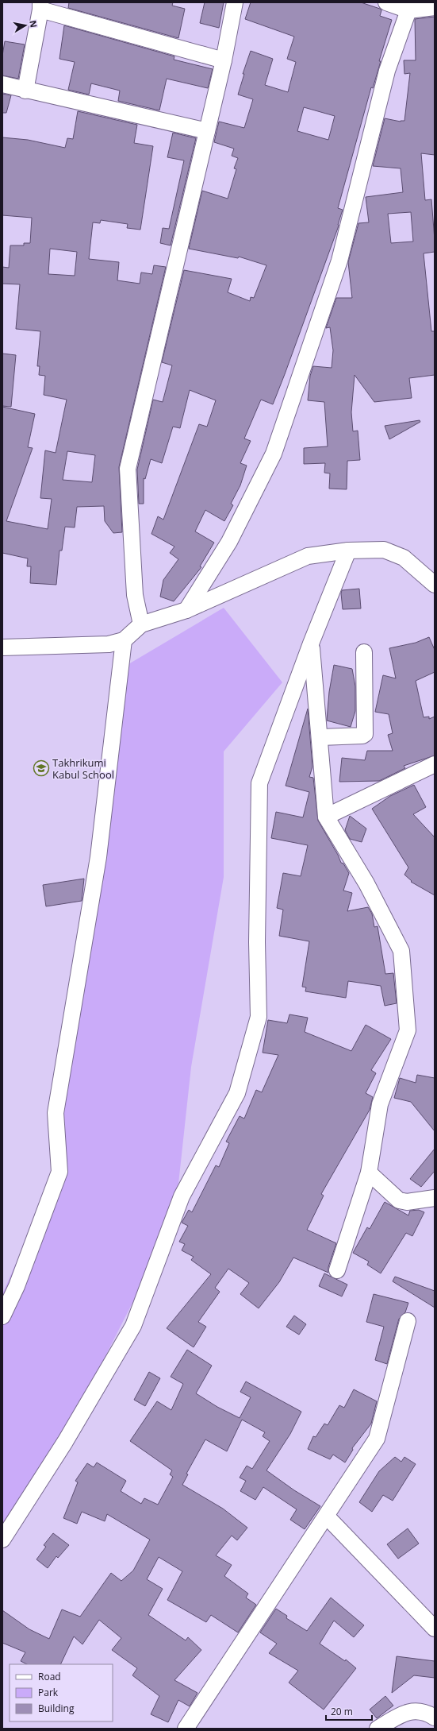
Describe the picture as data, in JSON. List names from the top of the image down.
{
  "places": {
    "school or university": ["Takhrikumi Kabul School"]
  },
  "legend": ["Road", "Park", "Building"],
  "scale_bar": "20 m",
  "north": "right"
}
